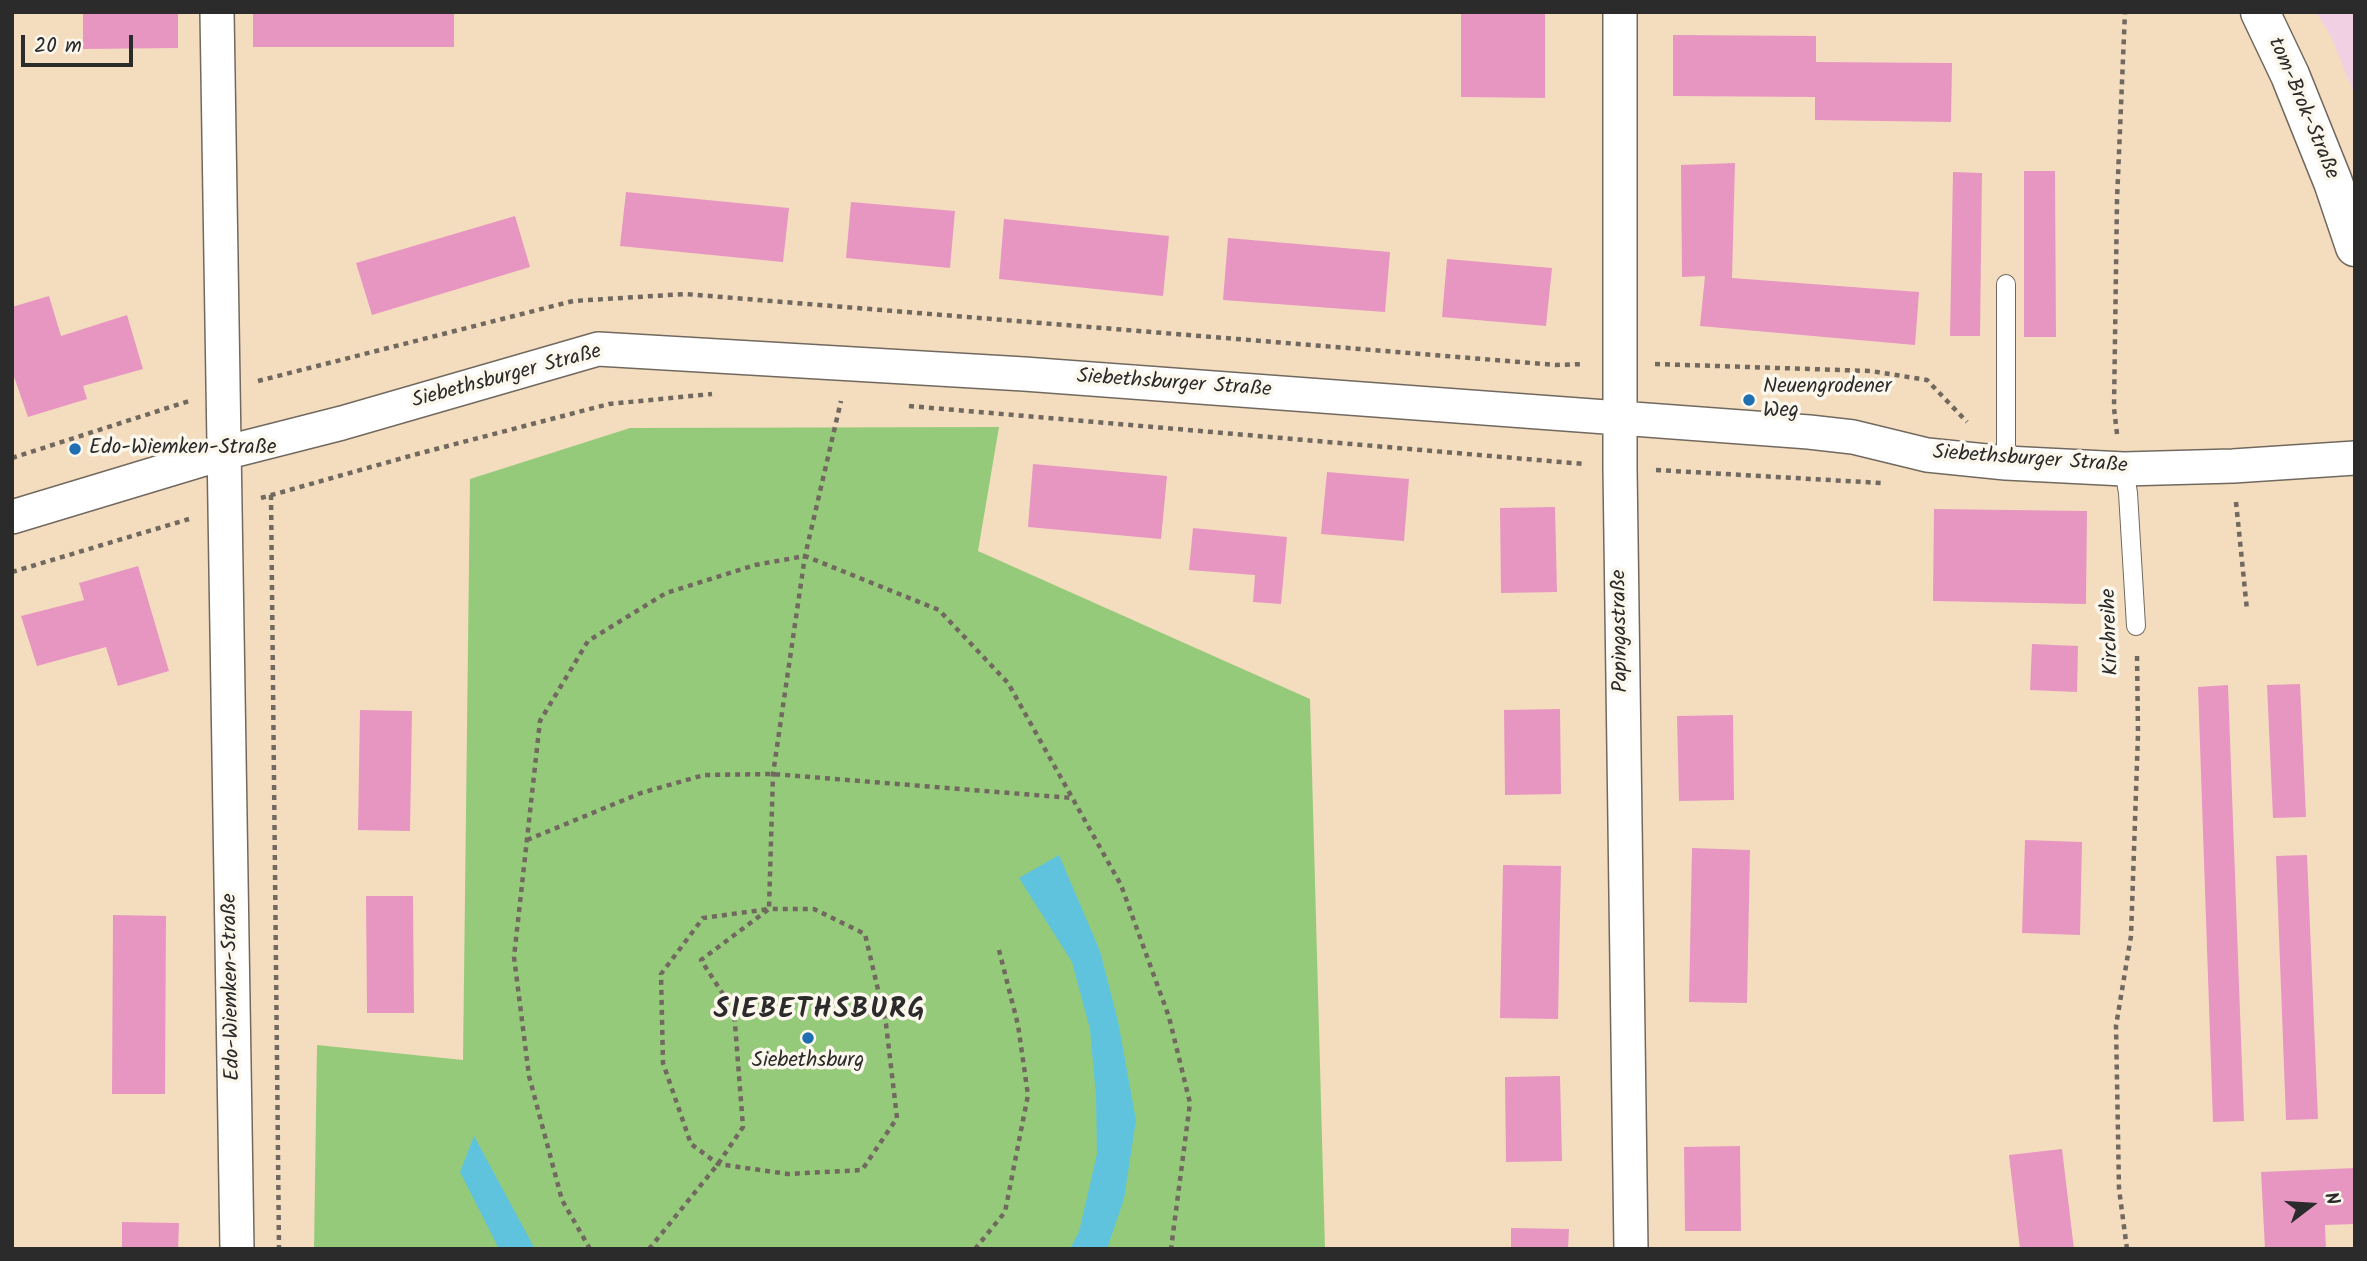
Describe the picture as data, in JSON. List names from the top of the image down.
{
  "streets": {
    "street": [
      "tom-Brok-Straße",
      "Siebethsburger Straße",
      "Papingastraße",
      "Edo-Wiemken-Straße"
    ],
    "lane": ["Kirchreihe"]
  },
  "crossings": [
    ["Siebethsburger Straße", "Papingastraße"],
    ["Siebethsburger Straße", "Kirchreihe"],
    ["Siebethsburger Straße", "Edo-Wiemken-Straße"]
  ],
  "districts": ["SIEBETHSBURG"],
  "places": ["Neuengrodener Weg", "Edo-Wiemken-Straße", "Siebethsburg"],
  "scale_bar": "20 m",
  "north": "right"
}
